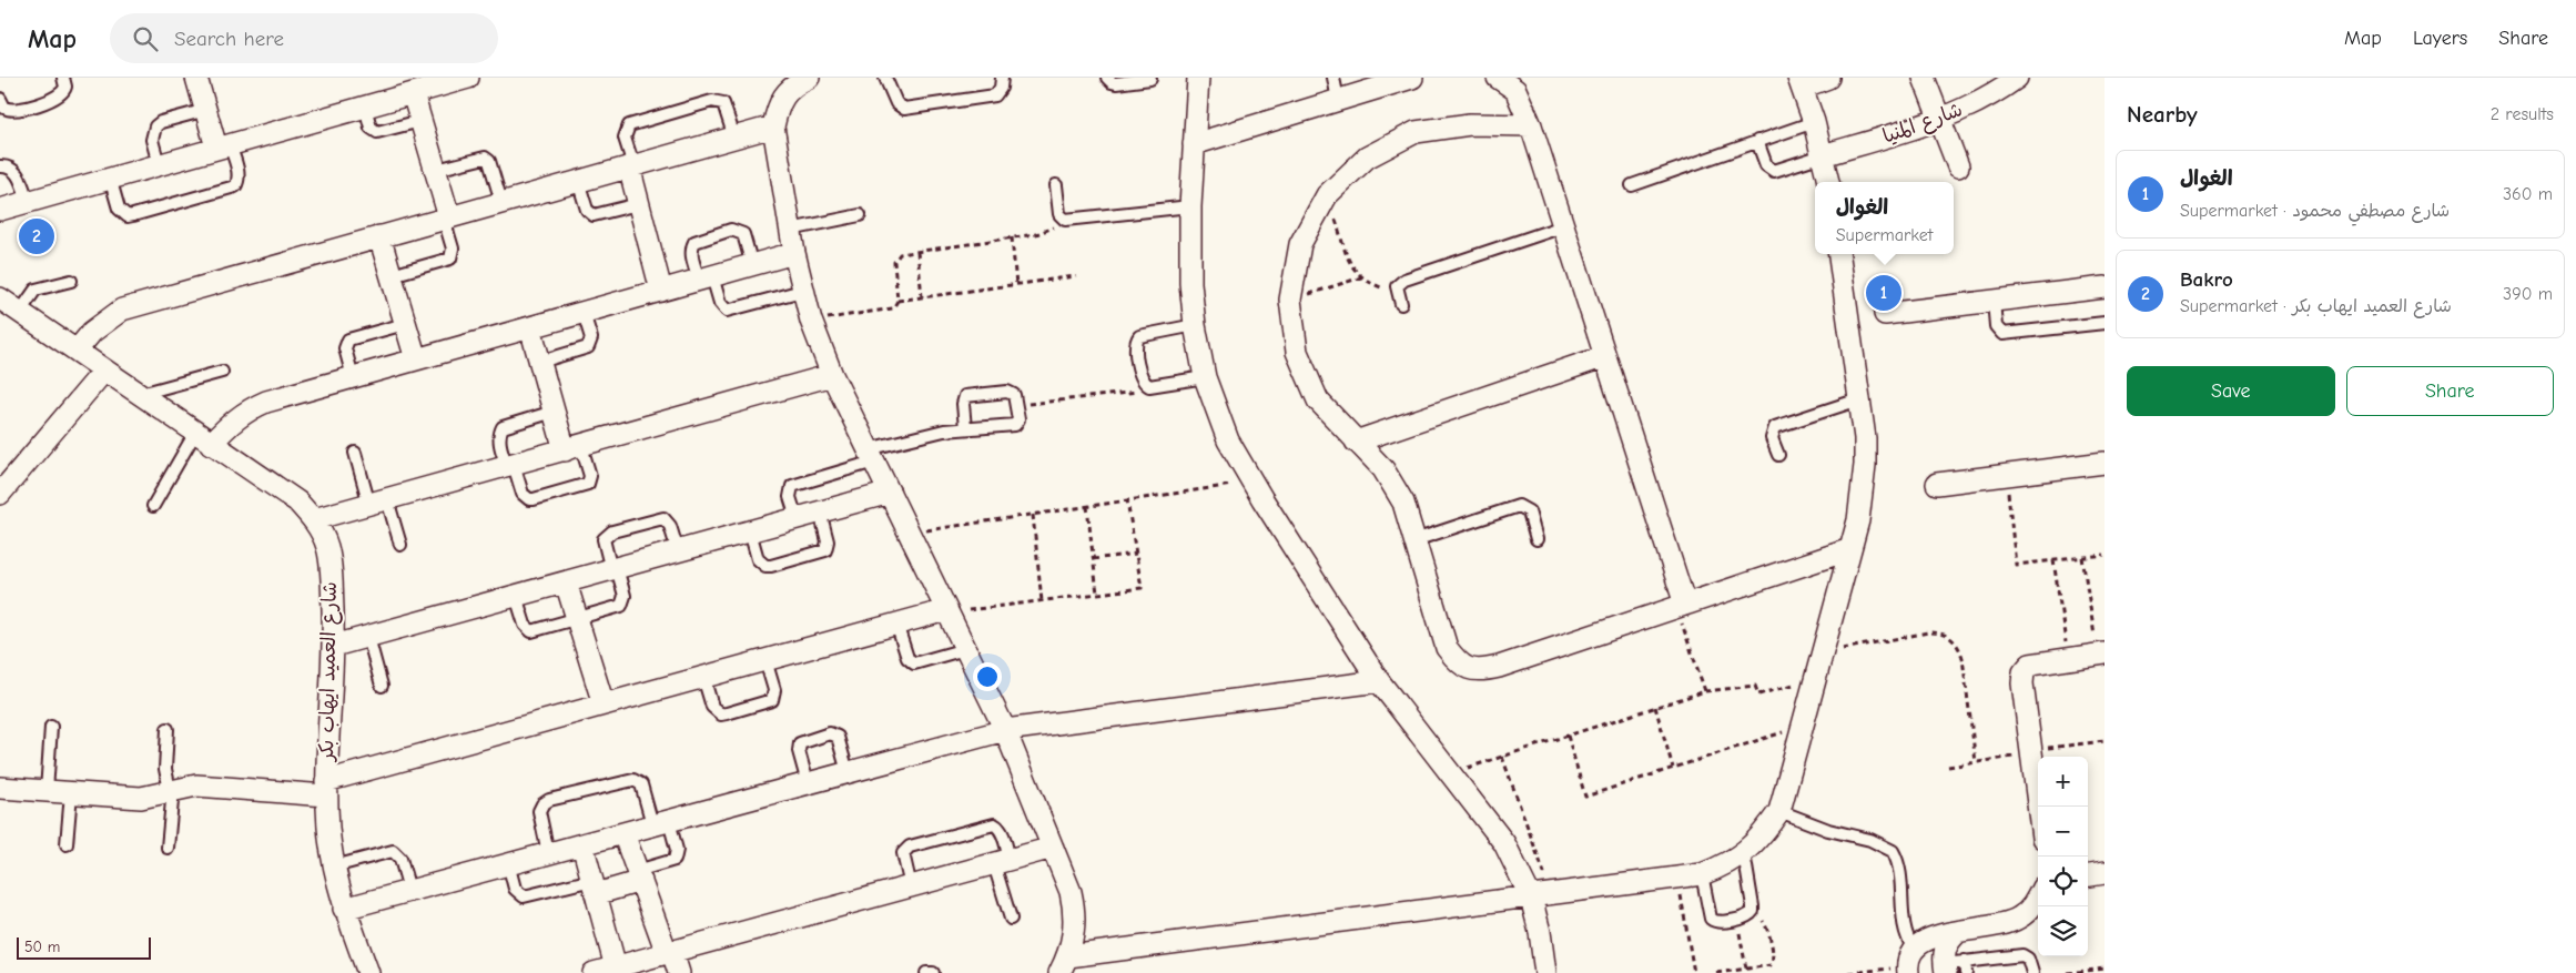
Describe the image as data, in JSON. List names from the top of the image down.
{
  "streets": {
    "street": ["شارع المنيا", "شارع العميد ايهاب بكر"]
  },
  "scale_bar": "50 m",
  "page": {
    "header": "Map",
    "search": "Search here",
    "nav": ["Map", "Layers", "Share"],
    "heading": ["Nearby", "2 results"],
    "list": [
      {
        "mark": "1",
        "name": "الغوال",
        "note": "Supermarket · شارع مصطفي محمود",
        "value": "360 m"
      },
      {
        "mark": "2",
        "name": "Bakro",
        "note": "Supermarket · شارع العميد ايهاب بكر",
        "value": "390 m"
      }
    ],
    "popup": ["الغوال", "Supermarket"],
    "pins": ["2", "1"],
    "buttons": ["Save", "Share"],
    "map_buttons": ["+", "−"],
    "scale": "50 m"
  }
}
